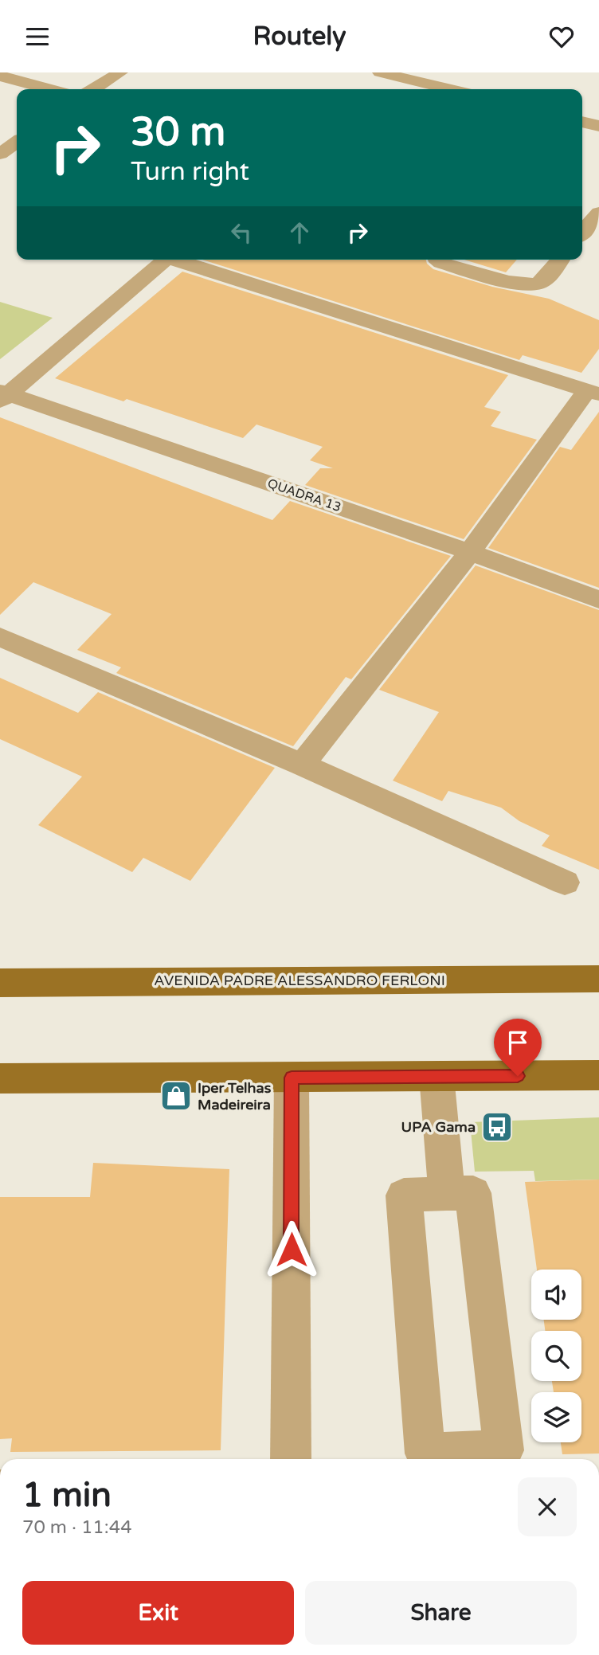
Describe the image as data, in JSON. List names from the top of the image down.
{
  "streets": {
    "main road": ["AVENIDA PADRE ALESSANDRO FERLONI"],
    "street": ["QUADRA 13"]
  },
  "places": {
    "shop": ["Iper Telhas Madeireira"],
    "bus stop": ["UPA Gama"]
  },
  "page": {
    "header": "Routely",
    "turn": ["30 m", "Turn right"],
    "heading": ["1 min", "70 m · 11:44"],
    "buttons": ["Exit", "Share"]
  }
}
